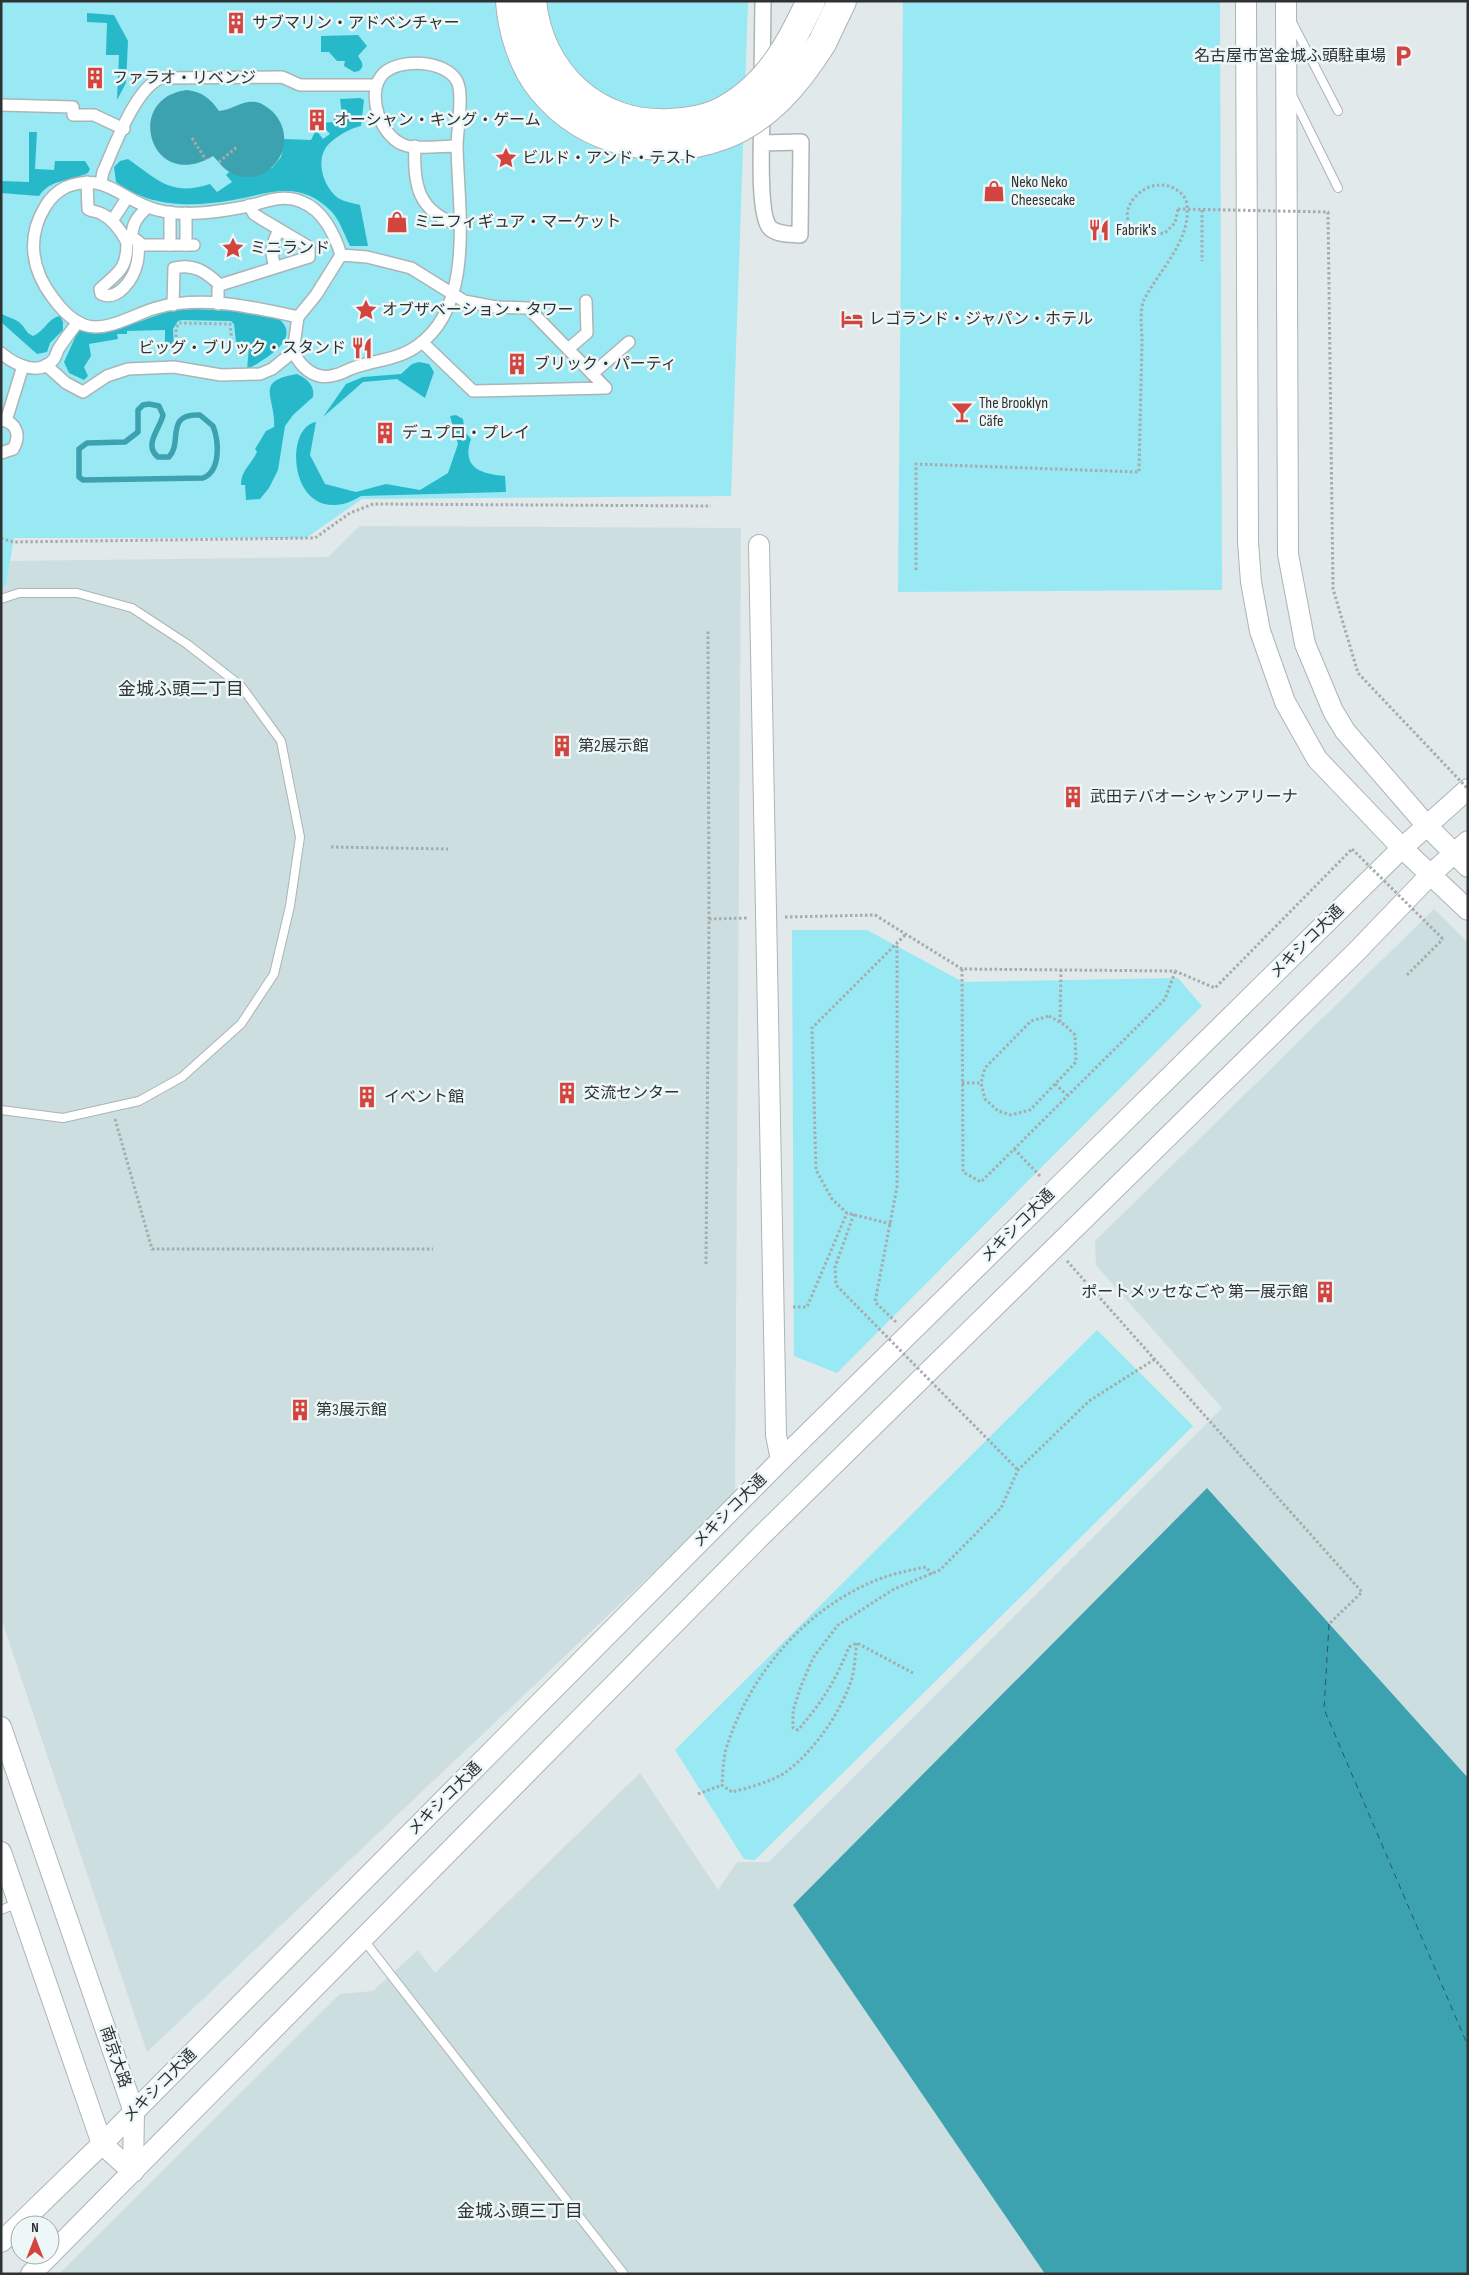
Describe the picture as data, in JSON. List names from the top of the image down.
{
  "streets": {
    "street": ["メキシコ大通", "南京大路"]
  },
  "crossings": [
    ["メキシコ大通", "南京大路"]
  ],
  "districts": ["金城ふ頭二丁目", "金城ふ頭三丁目"],
  "places": {
    "building": [
      "サブマリン・アドベンチャー",
      "ファラオ・リベンジ",
      "オーシャン・キング・ゲーム",
      "ブリック・パーティ",
      "デュプロ・プレイ",
      "第2展示館",
      "武田テバオーシャンアリーナ",
      "交流センター",
      "イベント館",
      "ポートメッセなごや 第一展示館",
      "第3展示館"
    ],
    "parking": ["名古屋市営金城ふ頭駐車場"],
    "place": ["ビルド・アンド・テスト", "ミニランド", "オブザベーション・タワー"],
    "shop": ["Neko Neko Cheesecake", "ミニフィギュア・マーケット"],
    "restaurant": ["Fabrik's", "ビッグ・ブリック・スタンド"],
    "hotel": ["レゴランド・ジャパン・ホテル"],
    "bar": ["The Brooklyn Cäfe"]
  },
  "north": "top"
}
